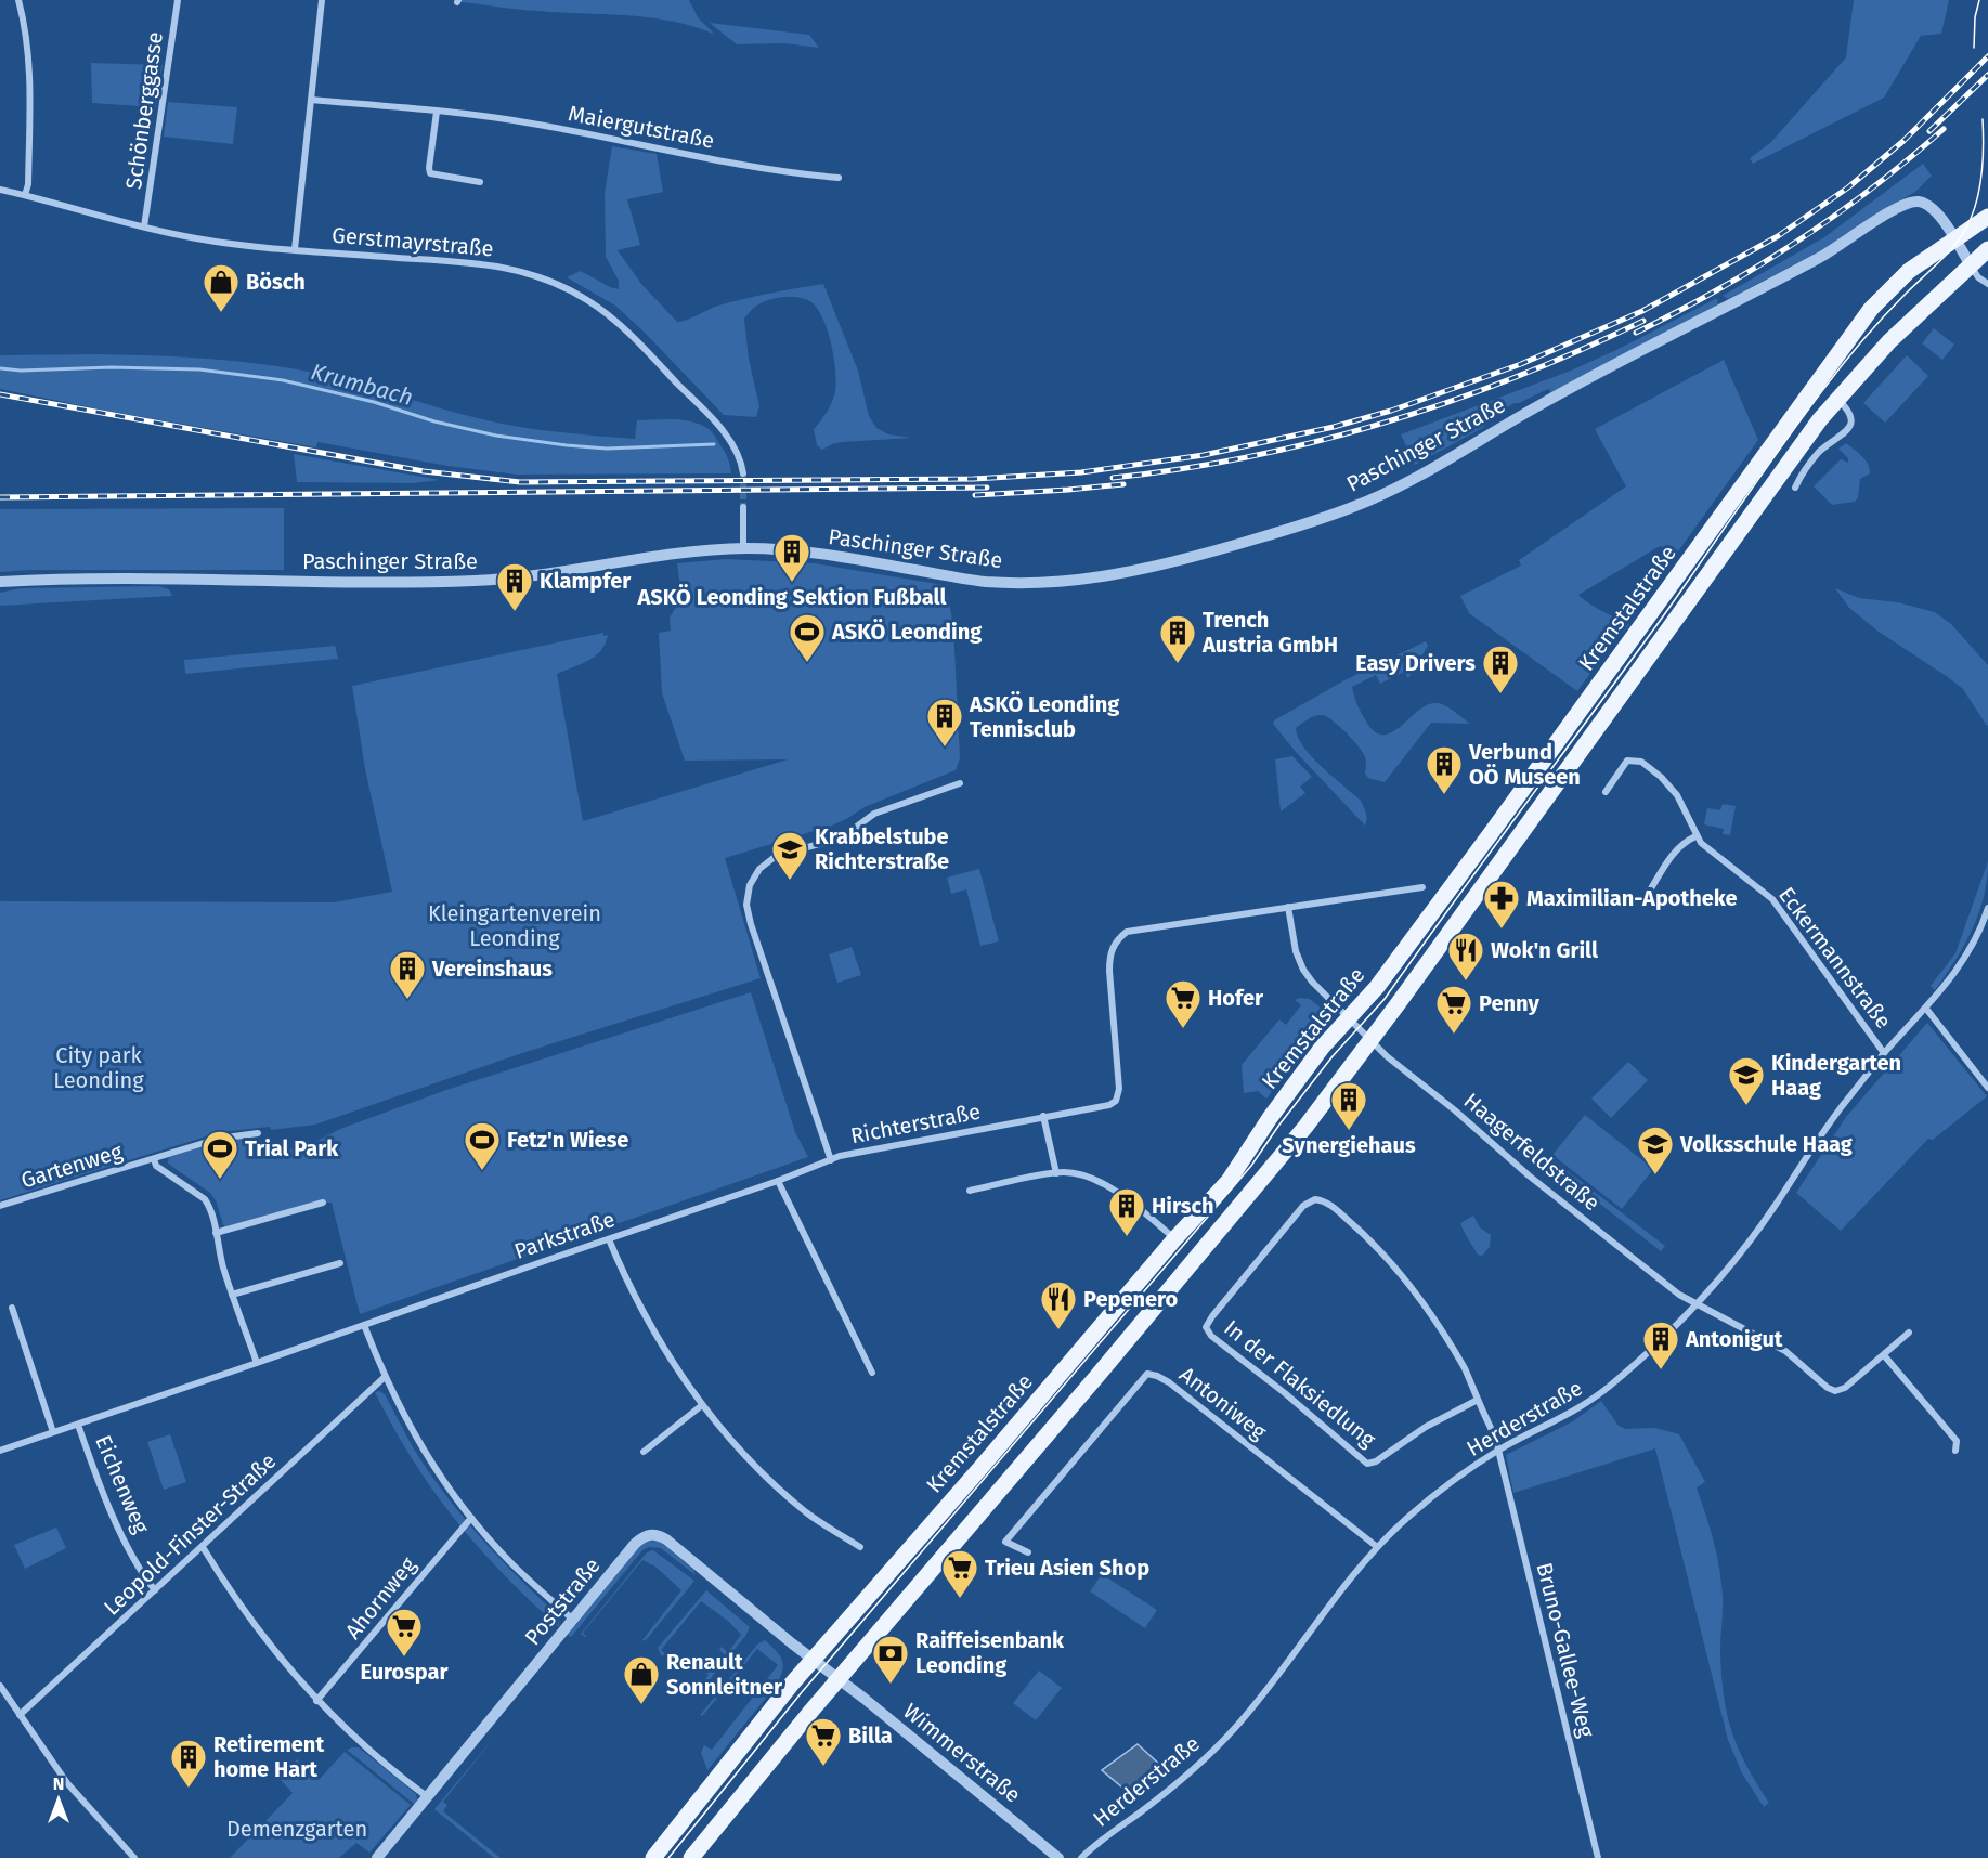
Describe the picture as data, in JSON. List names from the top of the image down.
{
  "streets": {
    "main road": ["Kremstalstraße"],
    "street": [
      "Schönberggasse",
      "Maiergutstraße",
      "Gerstmayrstraße",
      "Paschinger Straße",
      "Eckermannstraße",
      "Richterstraße",
      "Haagerfeldstraße",
      "Gartenweg",
      "Parkstraße",
      "In der Flaksiedlung",
      "Antoniweg",
      "Herderstraße",
      "Eichenweg",
      "Leopold-Finster-Straße",
      "Ahornweg",
      "Poststraße",
      "Bruno-Gallee-Weg",
      "Wimmerstraße"
    ]
  },
  "crossings": [
    ["Schönberggasse", "Gerstmayrstraße"],
    ["Paschinger Straße", "Kremstalstraße"],
    ["Kremstalstraße", "Haagerfeldstraße"],
    ["Kremstalstraße", "Poststraße"],
    ["Eckermannstraße", "Herderstraße"],
    ["Richterstraße", "Parkstraße"],
    ["Haagerfeldstraße", "Herderstraße"],
    ["Gartenweg", "Parkstraße"],
    ["In der Flaksiedlung", "Herderstraße"],
    ["In der Flaksiedlung", "Bruno-Gallee-Weg"],
    ["Antoniweg", "Herderstraße"],
    ["Herderstraße", "Bruno-Gallee-Weg"],
    ["Eichenweg", "Leopold-Finster-Straße"],
    ["Poststraße", "Wimmerstraße"]
  ],
  "water": ["Krumbach"],
  "parks": ["Kleingartenverein Leonding", "City park Leonding", "Demenzgarten"],
  "places": {
    "shop": ["Bösch", "Renault Sonnleitner"],
    "building": [
      "ASKÖ Leonding Sektion Fußball",
      "Klampfer",
      "Trench Austria GmbH",
      "Easy Drivers",
      "ASKÖ Leonding Tennisclub",
      "Verbund OÖ Museen",
      "Vereinshaus",
      "Synergiehaus",
      "Hirsch",
      "Antonigut",
      "Retirement home Hart"
    ],
    "sports": ["ASKÖ Leonding", "Fetz'n Wiese", "Trial Park"],
    "school or university": ["Krabbelstube Richterstraße", "Kindergarten Haag", "Volksschule Haag"],
    "pharmacy": ["Maximilian-Apotheke"],
    "restaurant": ["Wok'n Grill", "Pepenero"],
    "supermarket": [
      "Hofer",
      "Penny",
      "Trieu Asien Shop",
      "Eurospar",
      "Billa"
    ],
    "bank": ["Raiffeisenbank Leonding"]
  },
  "north": "top"
}
